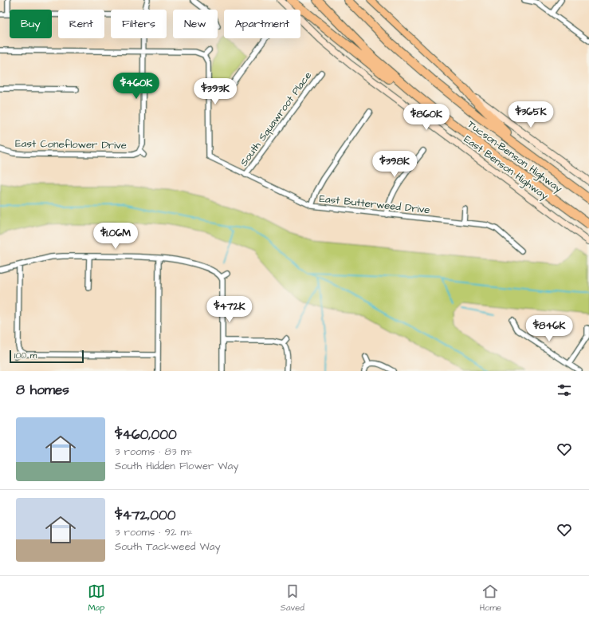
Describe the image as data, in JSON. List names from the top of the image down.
{
  "streets": {
    "highway": ["Tucson–Benson Highway"],
    "main road": ["East Benson Highway"],
    "street": ["South Squawroot Place", "East Coneflower Drive", "East Butterweed Drive"]
  },
  "crossings": [
    ["South Squawroot Place", "East Butterweed Drive"]
  ],
  "scale_bar": "100 m",
  "page": {
    "chip": [
      "Buy",
      "Rent",
      "Filters",
      "New",
      "Apartment"
    ],
    "price": [
      "$460K",
      "$393K",
      "$365K",
      "$860K",
      "$398K",
      "$1.06M",
      "$472K",
      "$846K"
    ],
    "scale": "100 m",
    "heading": "8 homes",
    "list": [
      {
        "name": "$460,000",
        "note": "3 rooms · 83 m² · South Hidden Flower Way"
      },
      {
        "name": "$472,000",
        "note": "3 rooms · 92 m² · South Tackweed Way"
      }
    ],
    "tabs": ["Map", "Saved", "Home"]
  }
}
